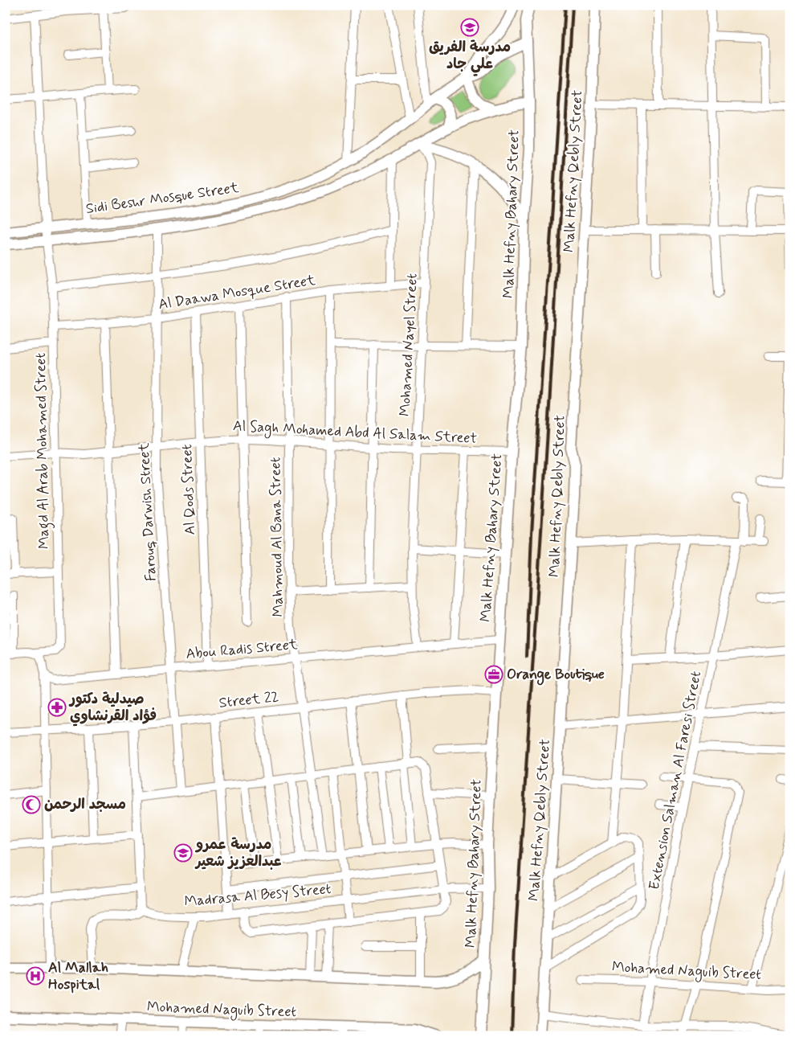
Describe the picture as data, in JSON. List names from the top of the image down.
{
  "streets": {
    "street": [
      "Malk Hefny Qebly Street",
      "Sidi Beshr Mosque Street",
      "Malk Hefny Bahary Street",
      "Al Daawa Mosque Street",
      "Mohamed Nayel Street",
      "Al Sagh Mohamed Abd Al Salam Street",
      "Magd Al Arab Mohamed Street",
      "Al Qods Street",
      "Farouq Darwish Street",
      "Mahmoud Al Bana Street",
      "Abou Radis Street",
      "Street 22",
      "Extension Salman Al Faresi Street",
      "Madrasa Al Besy Street",
      "Mohamed Naguib Street"
    ]
  },
  "crossings": [
    ["Sidi Beshr Mosque Street", "Malk Hefny Bahary Street"],
    ["Sidi Beshr Mosque Street", "Mohamed Nayel Street"],
    ["Sidi Beshr Mosque Street", "Magd Al Arab Mohamed Street"],
    ["Sidi Beshr Mosque Street", "Farouq Darwish Street"],
    ["Malk Hefny Bahary Street", "Al Sagh Mohamed Abd Al Salam Street"],
    ["Malk Hefny Bahary Street", "Abou Radis Street"],
    ["Malk Hefny Bahary Street", "Street 22"],
    ["Malk Hefny Bahary Street", "Madrasa Al Besy Street"],
    ["Al Daawa Mosque Street", "Mohamed Nayel Street"],
    ["Al Daawa Mosque Street", "Magd Al Arab Mohamed Street"],
    ["Al Daawa Mosque Street", "Al Qods Street"],
    ["Al Daawa Mosque Street", "Farouq Darwish Street"],
    ["Al Daawa Mosque Street", "Mahmoud Al Bana Street"],
    ["Mohamed Nayel Street", "Al Sagh Mohamed Abd Al Salam Street"],
    ["Mohamed Nayel Street", "Abou Radis Street"],
    ["Al Sagh Mohamed Abd Al Salam Street", "Magd Al Arab Mohamed Street"],
    ["Al Sagh Mohamed Abd Al Salam Street", "Al Qods Street"],
    ["Al Sagh Mohamed Abd Al Salam Street", "Farouq Darwish Street"],
    ["Al Sagh Mohamed Abd Al Salam Street", "Mahmoud Al Bana Street"],
    ["Al Qods Street", "Abou Radis Street"],
    ["Farouq Darwish Street", "Abou Radis Street"],
    ["Farouq Darwish Street", "Street 22"],
    ["Mahmoud Al Bana Street", "Abou Radis Street"],
    ["Mahmoud Al Bana Street", "Street 22"],
    ["Extension Salman Al Faresi Street", "Mohamed Naguib Street"]
  ],
  "places": {
    "school or university": ["مدرسة الفريق علي جاد", "مدرسة عمرو عبدالعزيز شعير"],
    "office": ["Orange Boutique"],
    "pharmacy": ["صيدلية دكتور فؤاد القرنشاوي"],
    "mosque": ["مسجد الرحمن"],
    "hospital": ["Al Mallah Hospital"]
  }
}
